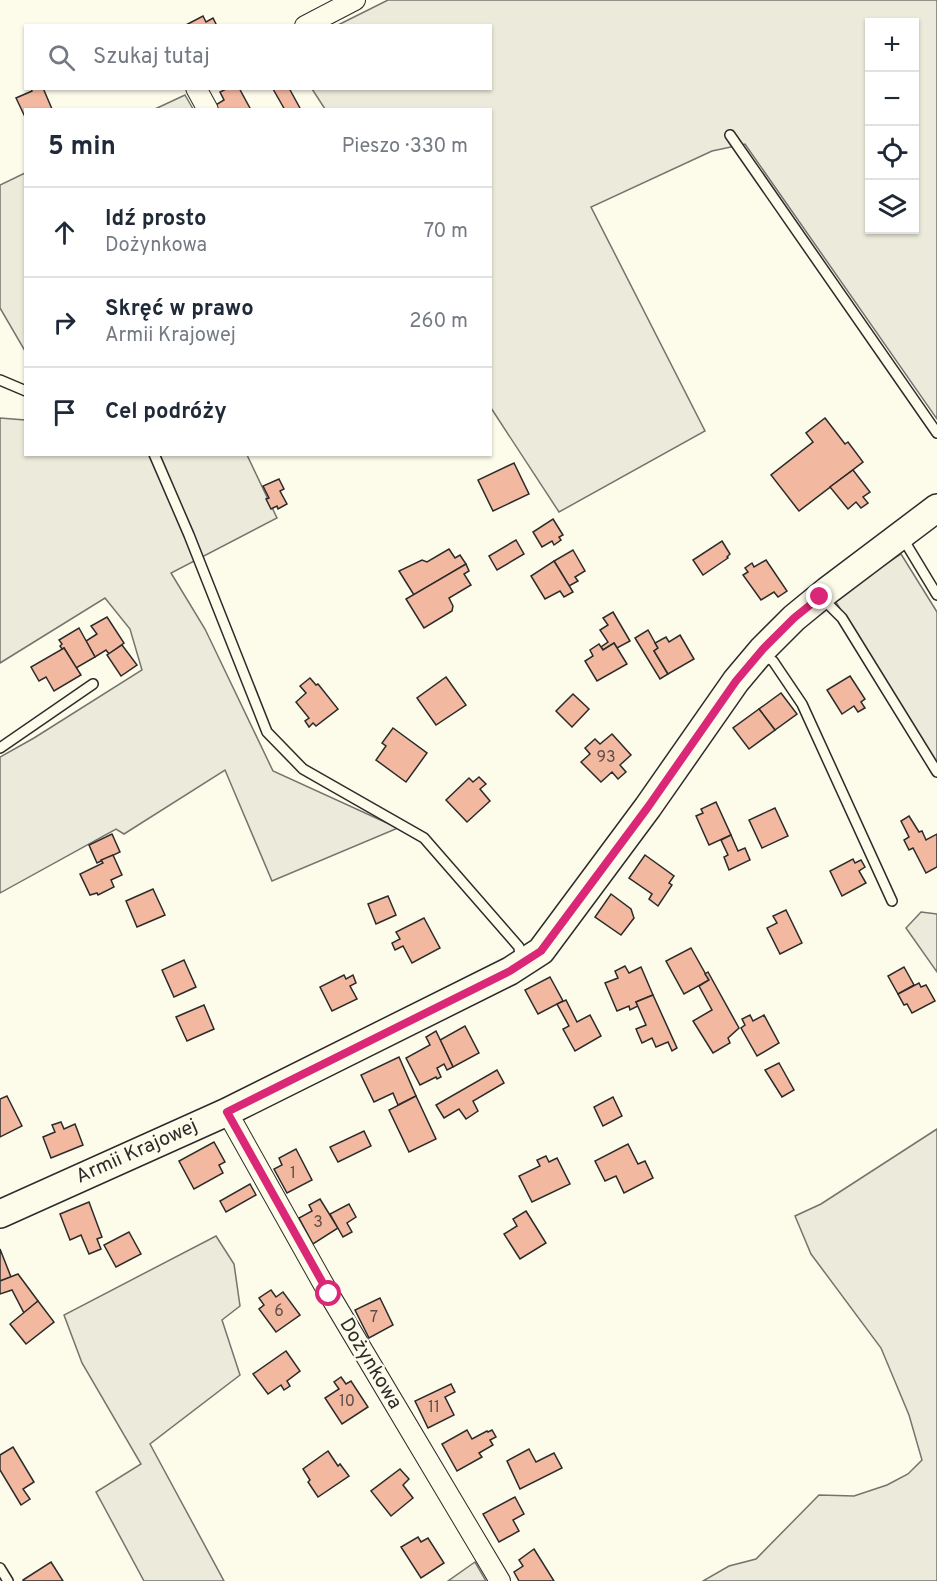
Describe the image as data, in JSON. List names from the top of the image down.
{
  "streets": {
    "street": ["Armii Krajowej", "Dożynkowa"]
  },
  "crossings": [
    ["Armii Krajowej", "Dożynkowa"]
  ],
  "house_numbers": [
    "93",
    "1",
    "3",
    "6",
    "7",
    "10",
    "11"
  ],
  "page": {
    "map_buttons": ["+", "−"],
    "search": "Szukaj tutaj",
    "heading": ["5 min", "Pieszo · 330 m"],
    "list": [
      ["Idź prosto", "Dożynkowa", "70 m"],
      ["Skręć w prawo", "Armii Krajowej", "260 m"],
      "Cel podróży"
    ]
  }
}
